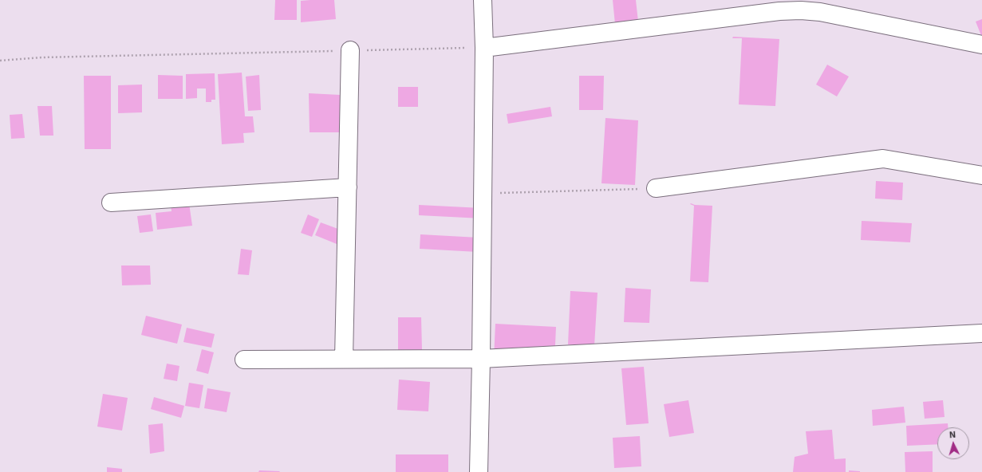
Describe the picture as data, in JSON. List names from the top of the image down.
{
  "north": "top"
}
